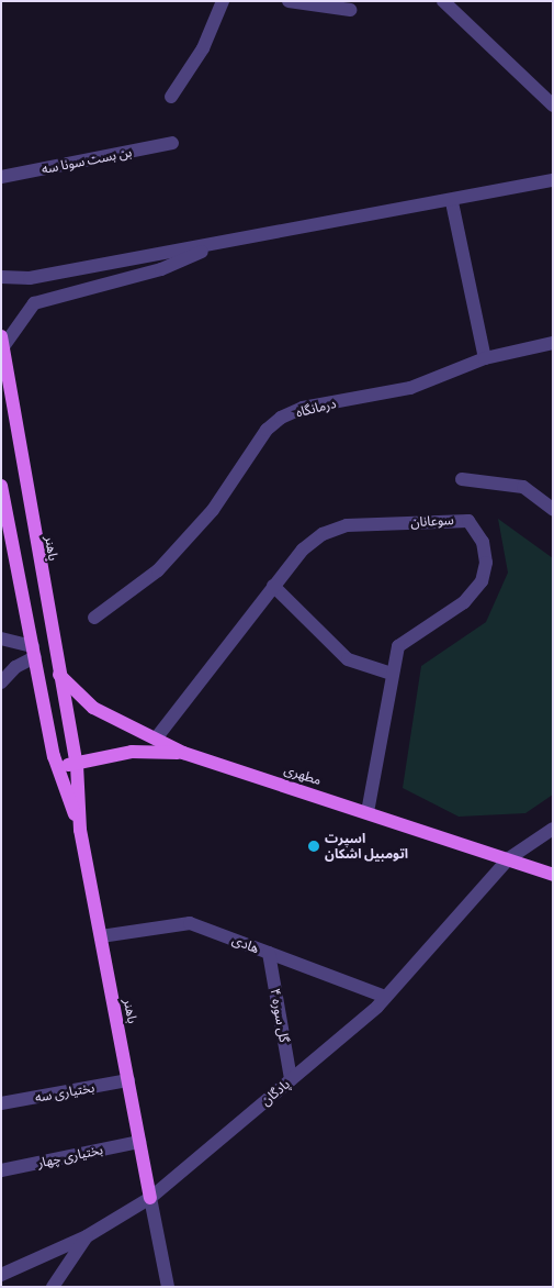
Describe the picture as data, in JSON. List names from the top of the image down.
{
  "streets": {
    "main road": ["باهنر", "مطهری"],
    "street": [
      "بن بست سونا سه",
      "درمانگاه",
      "سوعانان",
      "هادی",
      "گل سوره ۴",
      "بختیاری سه",
      "پادگان",
      "بختیاری چهار"
    ]
  },
  "crossings": [
    ["سوعانان", "مطهری"],
    ["باهنر", "مطهری"],
    ["باهنر", "هادی"],
    ["باهنر", "بختیاری سه"],
    ["باهنر", "پادگان"],
    ["باهنر", "بختیاری چهار"],
    ["مطهری", "پادگان"],
    ["هادی", "گل سوره ۴"],
    ["هادی", "پادگان"],
    ["گل سوره ۴", "پادگان"]
  ],
  "places": ["اسپرت اتومبیل اشکان"]
}
